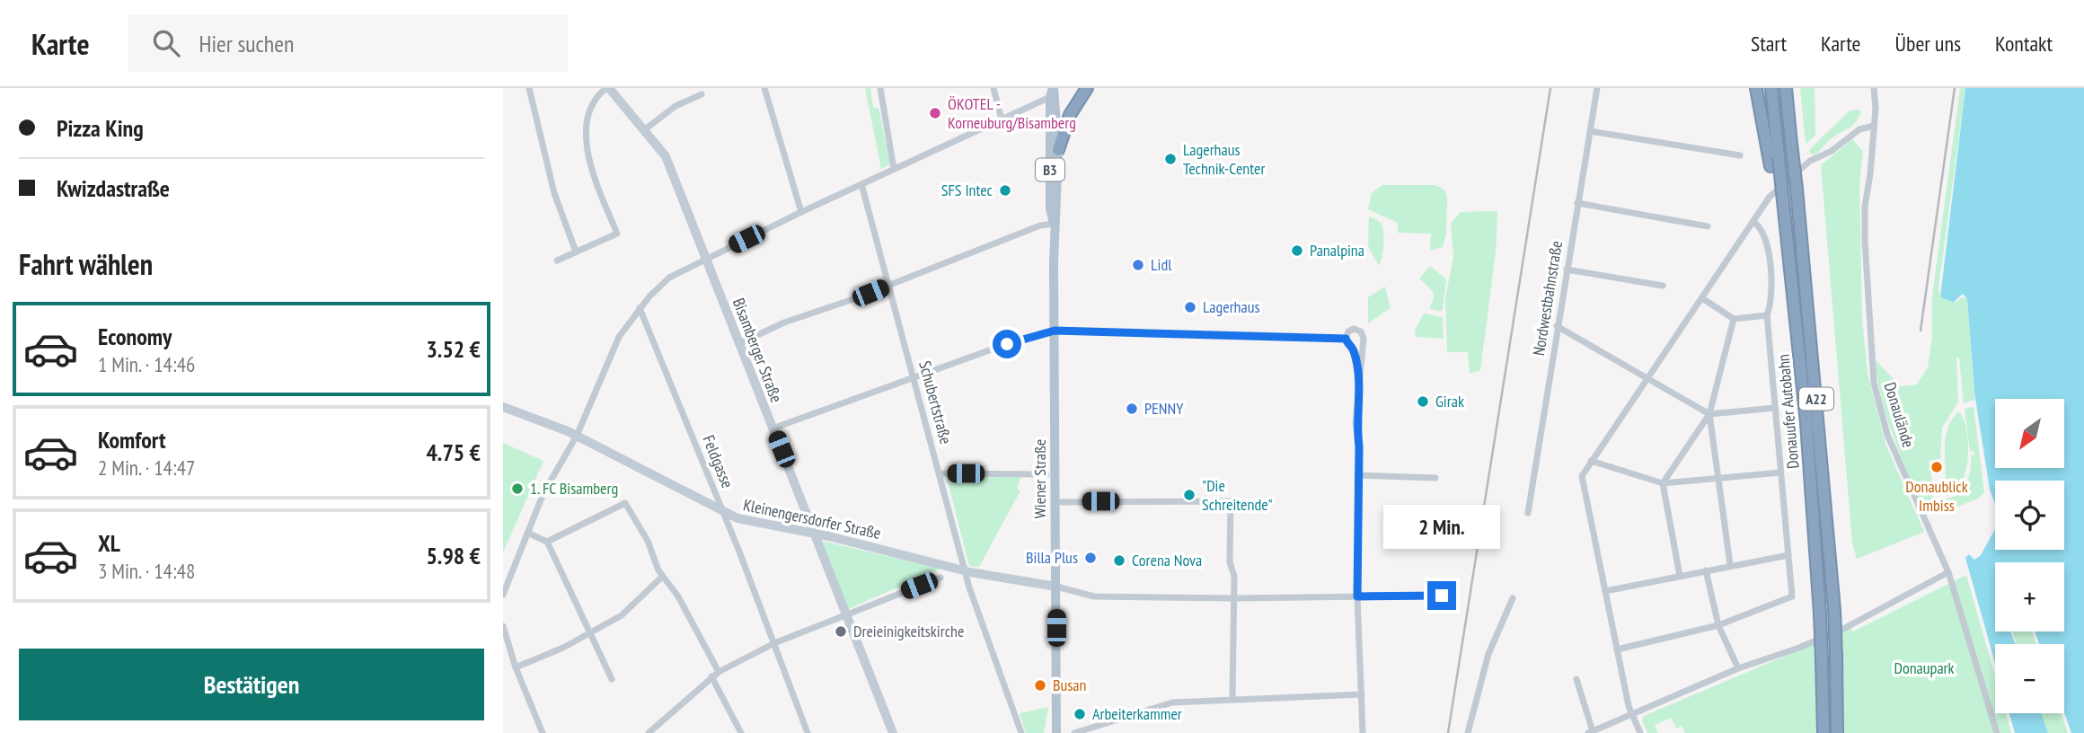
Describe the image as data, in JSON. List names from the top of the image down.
{
  "streets": {
    "highway": ["A22", "Donauufer Autobahn"],
    "main road": ["B3", "Wiener Straße"],
    "street": [
      "Nordwestbahnstraße",
      "Bisamberger Straße",
      "Schubertstraße",
      "Donaulände",
      "Feldgasse",
      "Kleinengersdorfer Straße"
    ]
  },
  "crossings": [
    ["Bisamberger Straße", "Kleinengersdorfer Straße"],
    ["Schubertstraße", "Kleinengersdorfer Straße"],
    ["Feldgasse", "Kleinengersdorfer Straße"],
    ["Wiener Straße", "Kleinengersdorfer Straße"]
  ],
  "parks": ["Donaupark"],
  "places": [
    "ÖKOTEL - Korneuburg/Bisamberg",
    "Lagerhaus Technik-Center",
    "SFS Intec",
    "Panalpina",
    "Lidl",
    "Lagerhaus",
    "Girak",
    "PENNY",
    "Donaublick Imbiss",
    "1. FC Bisamberg",
    "\"Die Schreitende\"",
    "Billa Plus",
    "Corena Nova",
    "Dreieinigkeitskirche",
    "Busan",
    "Arbeiterkammer"
  ],
  "north": "bottom left",
  "page": {
    "header": "Karte",
    "search": "Hier suchen",
    "nav": [
      "Start",
      "Karte",
      "Über uns",
      "Kontakt"
    ],
    "banner": ["Pizza King", "Kwizdastraße"],
    "heading": "Fahrt wählen",
    "list": [
      {
        "name": "Economy",
        "note": "1 Min. · 14:46",
        "value": "3.52 €"
      },
      {
        "name": "Komfort",
        "note": "2 Min. · 14:47",
        "value": "4.75 €"
      },
      {
        "name": "XL",
        "note": "3 Min. · 14:48",
        "value": "5.98 €"
      }
    ],
    "map_buttons": ["+", "−"],
    "bubble": "2 Min.",
    "buttons": "Bestätigen"
  }
}
